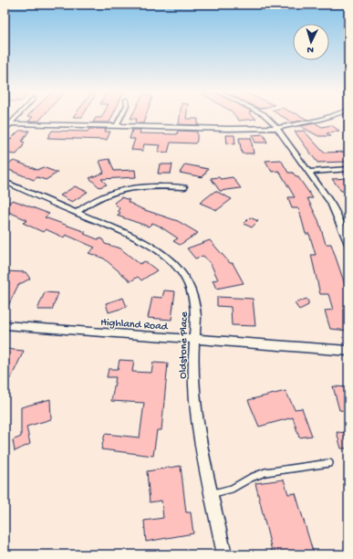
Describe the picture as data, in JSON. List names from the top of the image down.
{
  "streets": {
    "street": ["Highland Road", "Oldstone Place"]
  },
  "crossings": [
    ["Highland Road", "Oldstone Place"]
  ],
  "north": "bottom"
}
